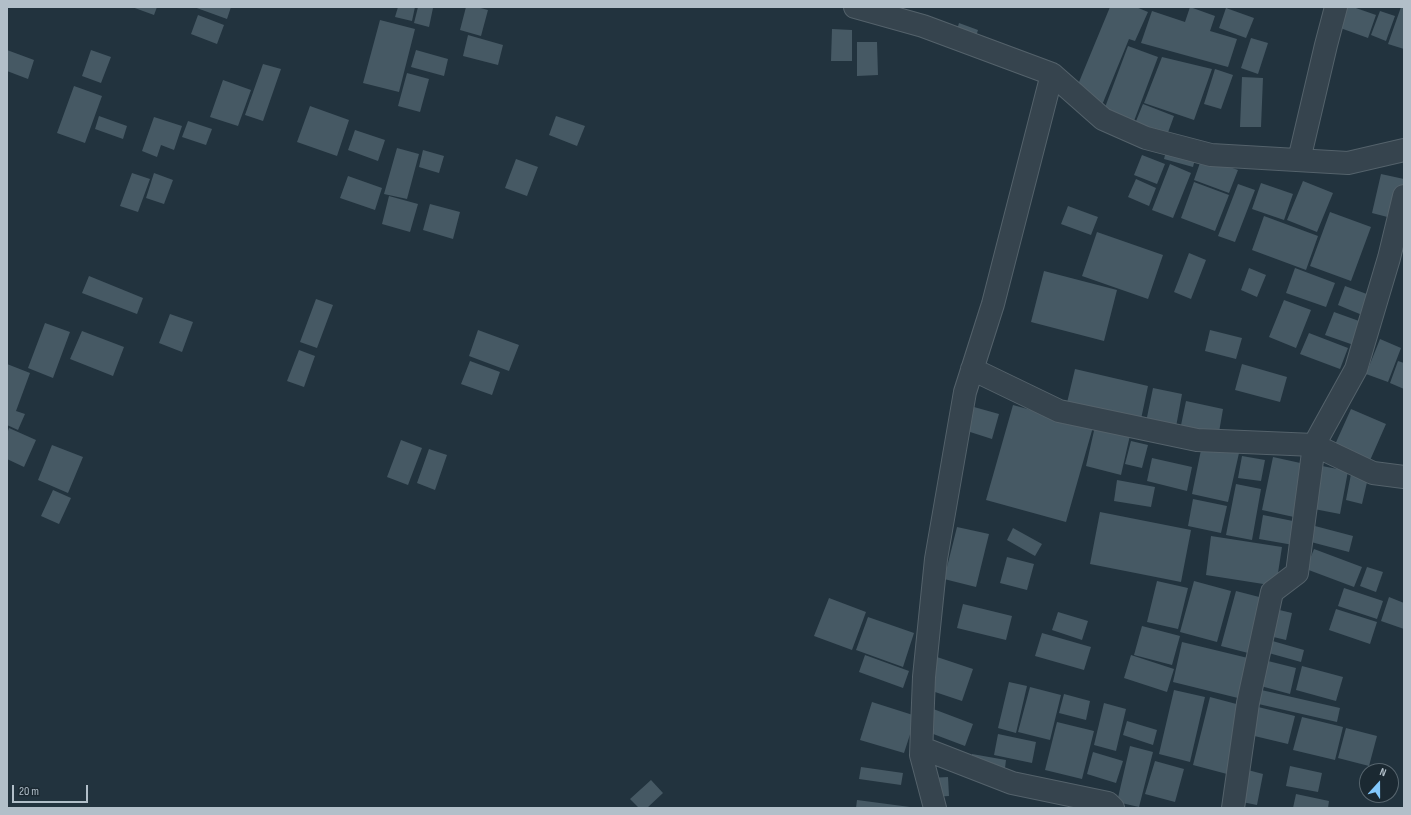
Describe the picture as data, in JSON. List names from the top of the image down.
{
  "scale_bar": "20 m",
  "north": "top"
}
